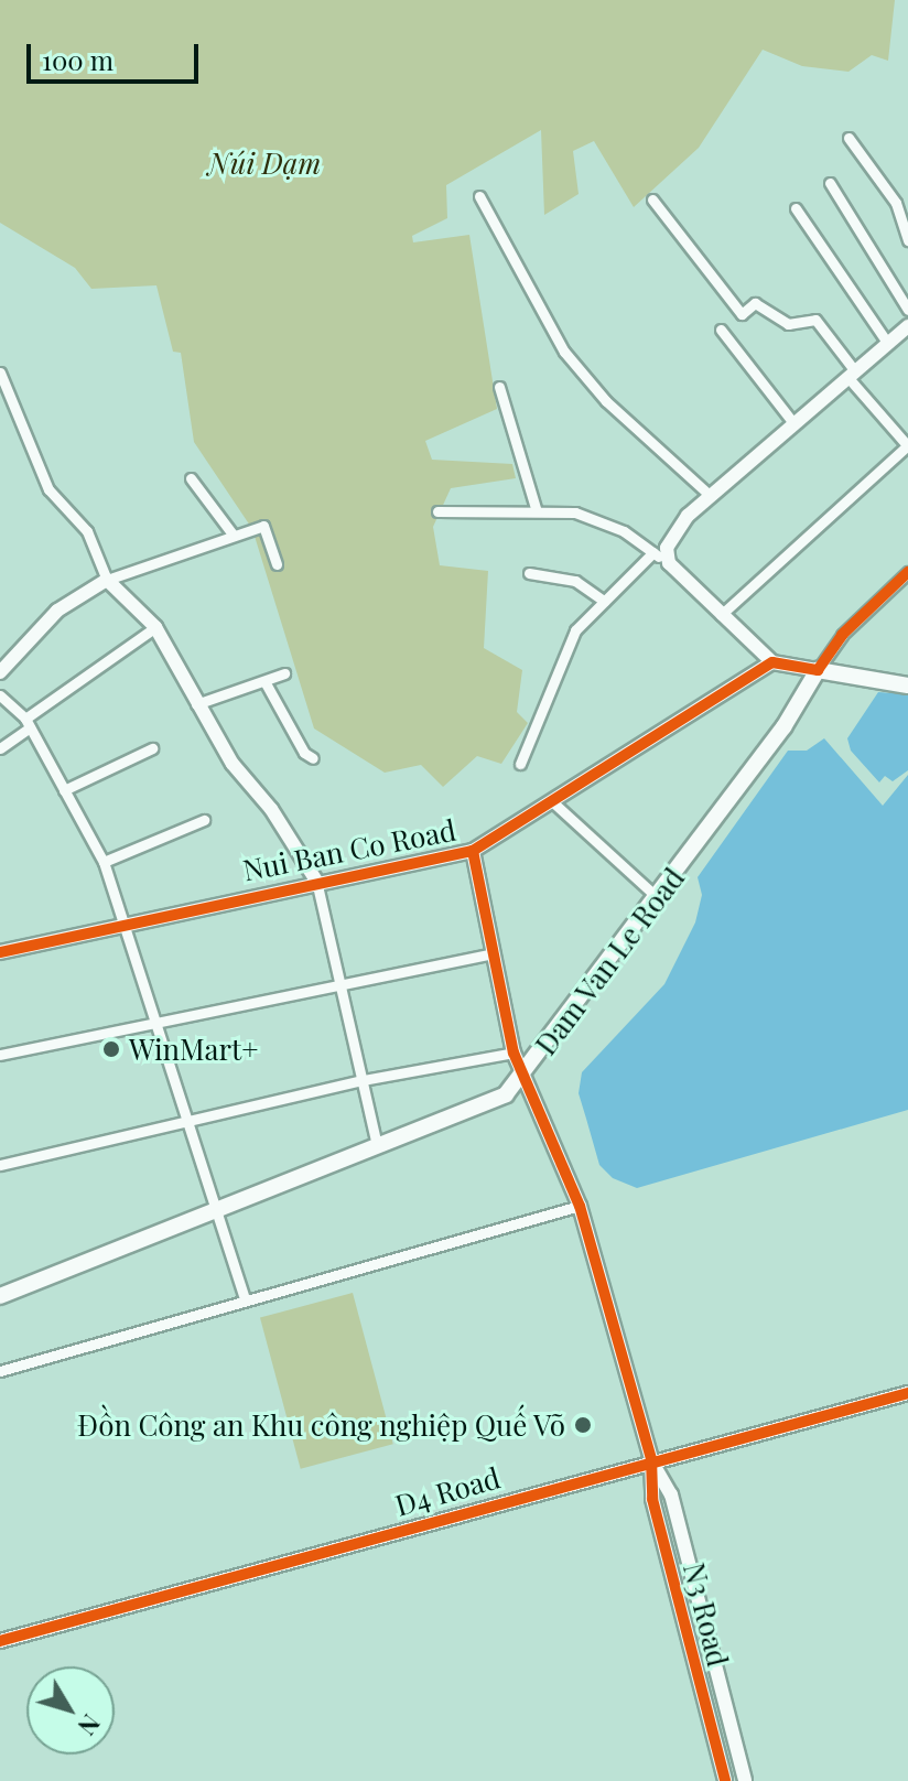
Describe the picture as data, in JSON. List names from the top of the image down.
{
  "streets": {
    "main road": ["Dam Van Le Road"],
    "street": ["Nui Ban Co Road", "D4 Road", "N3 Road"]
  },
  "crossings": [
    ["D4 Road", "N3 Road"]
  ],
  "parks": ["Núi Dạm"],
  "places": ["WinMart+", "Đồn Công an Khu công nghiệp Quế Võ"],
  "scale_bar": "100 m",
  "north": "bottom right"
}
